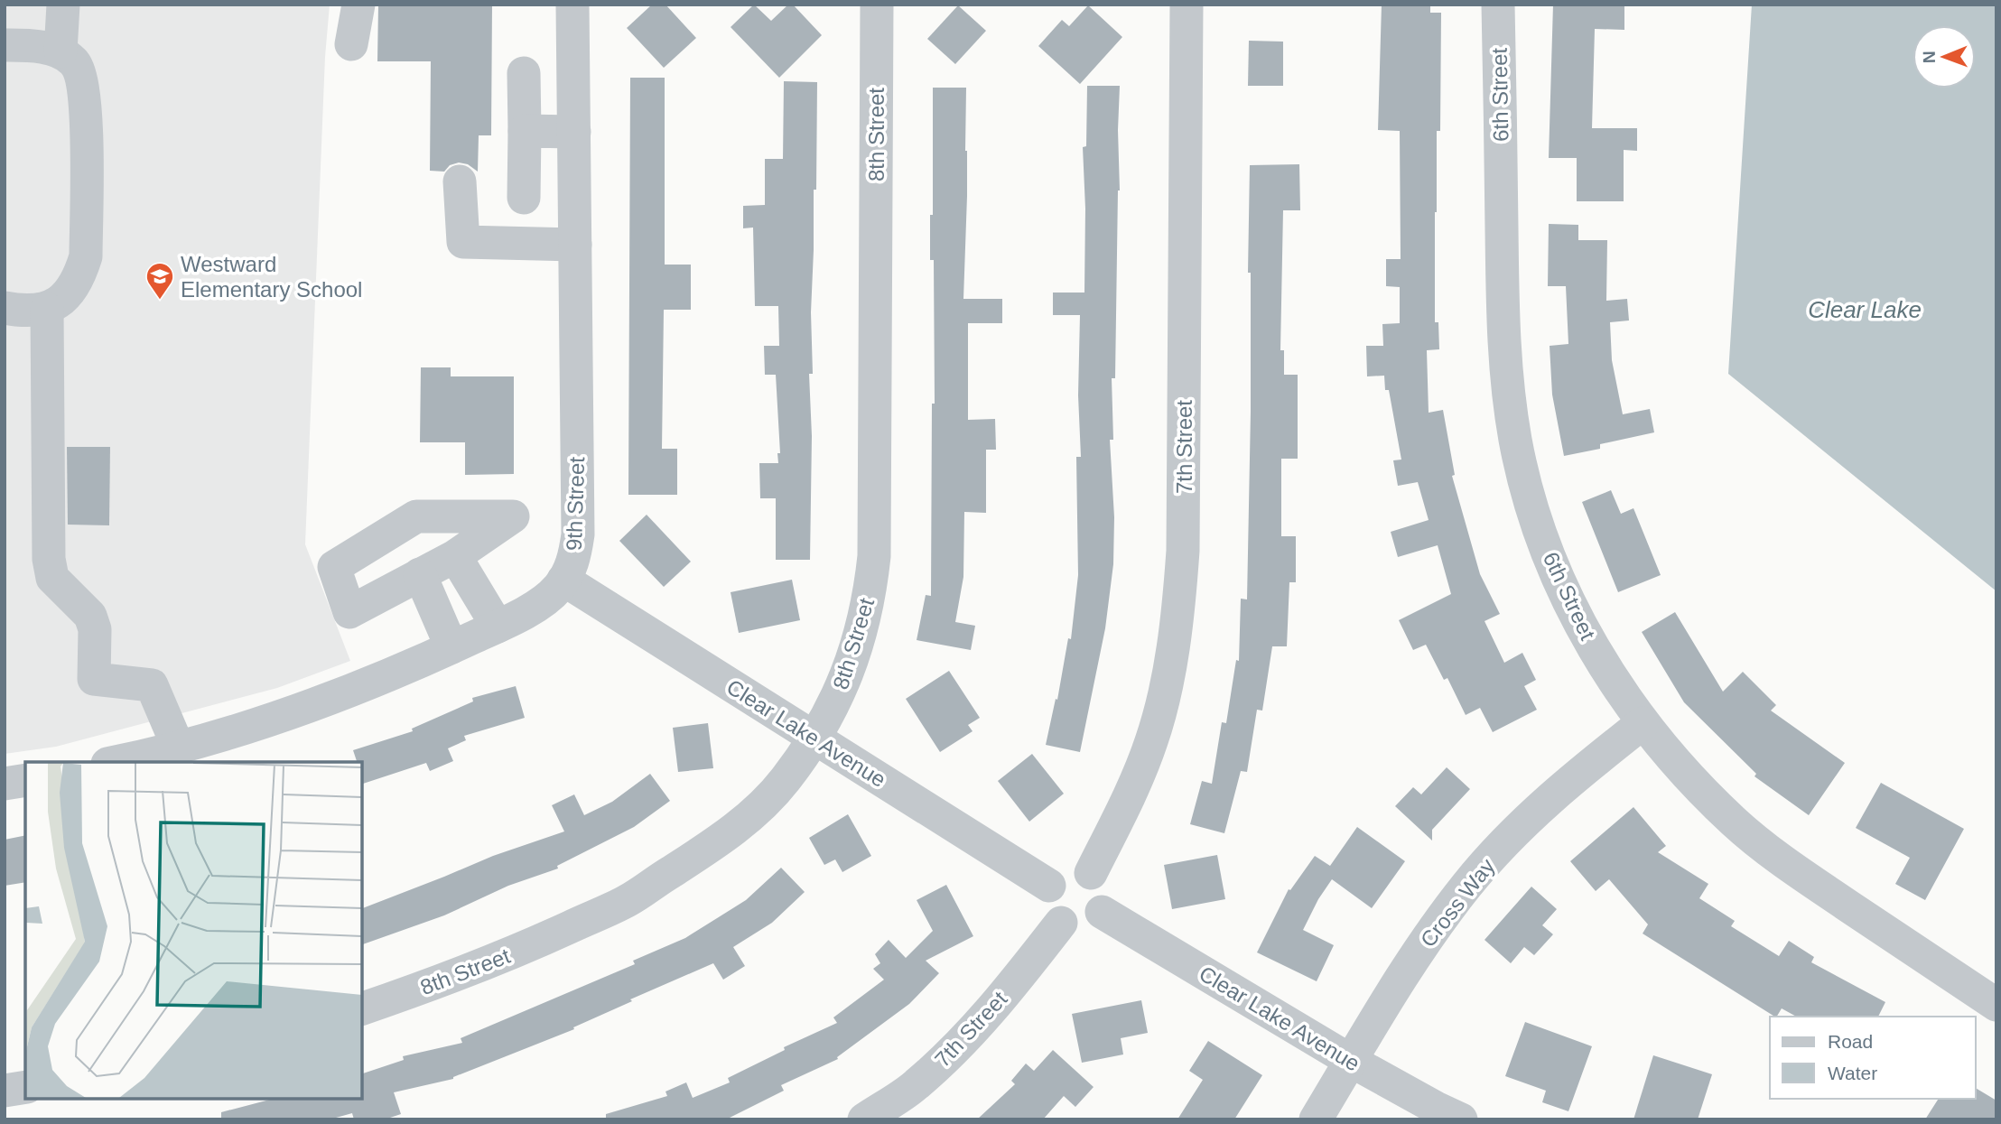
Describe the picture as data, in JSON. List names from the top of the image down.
{
  "streets": {
    "street": [
      "6th Street",
      "8th Street",
      "7th Street",
      "9th Street",
      "Clear Lake Avenue",
      "Cross Way"
    ]
  },
  "crossings": [
    ["6th Street", "Cross Way"],
    ["8th Street", "Clear Lake Avenue"],
    ["7th Street", "Clear Lake Avenue"],
    ["9th Street", "Clear Lake Avenue"],
    ["Clear Lake Avenue", "Cross Way"]
  ],
  "water": ["Clear Lake"],
  "places": {
    "school or university": ["Westward Elementary School"]
  },
  "legend": ["Road", "Water"],
  "north": "left"
}
